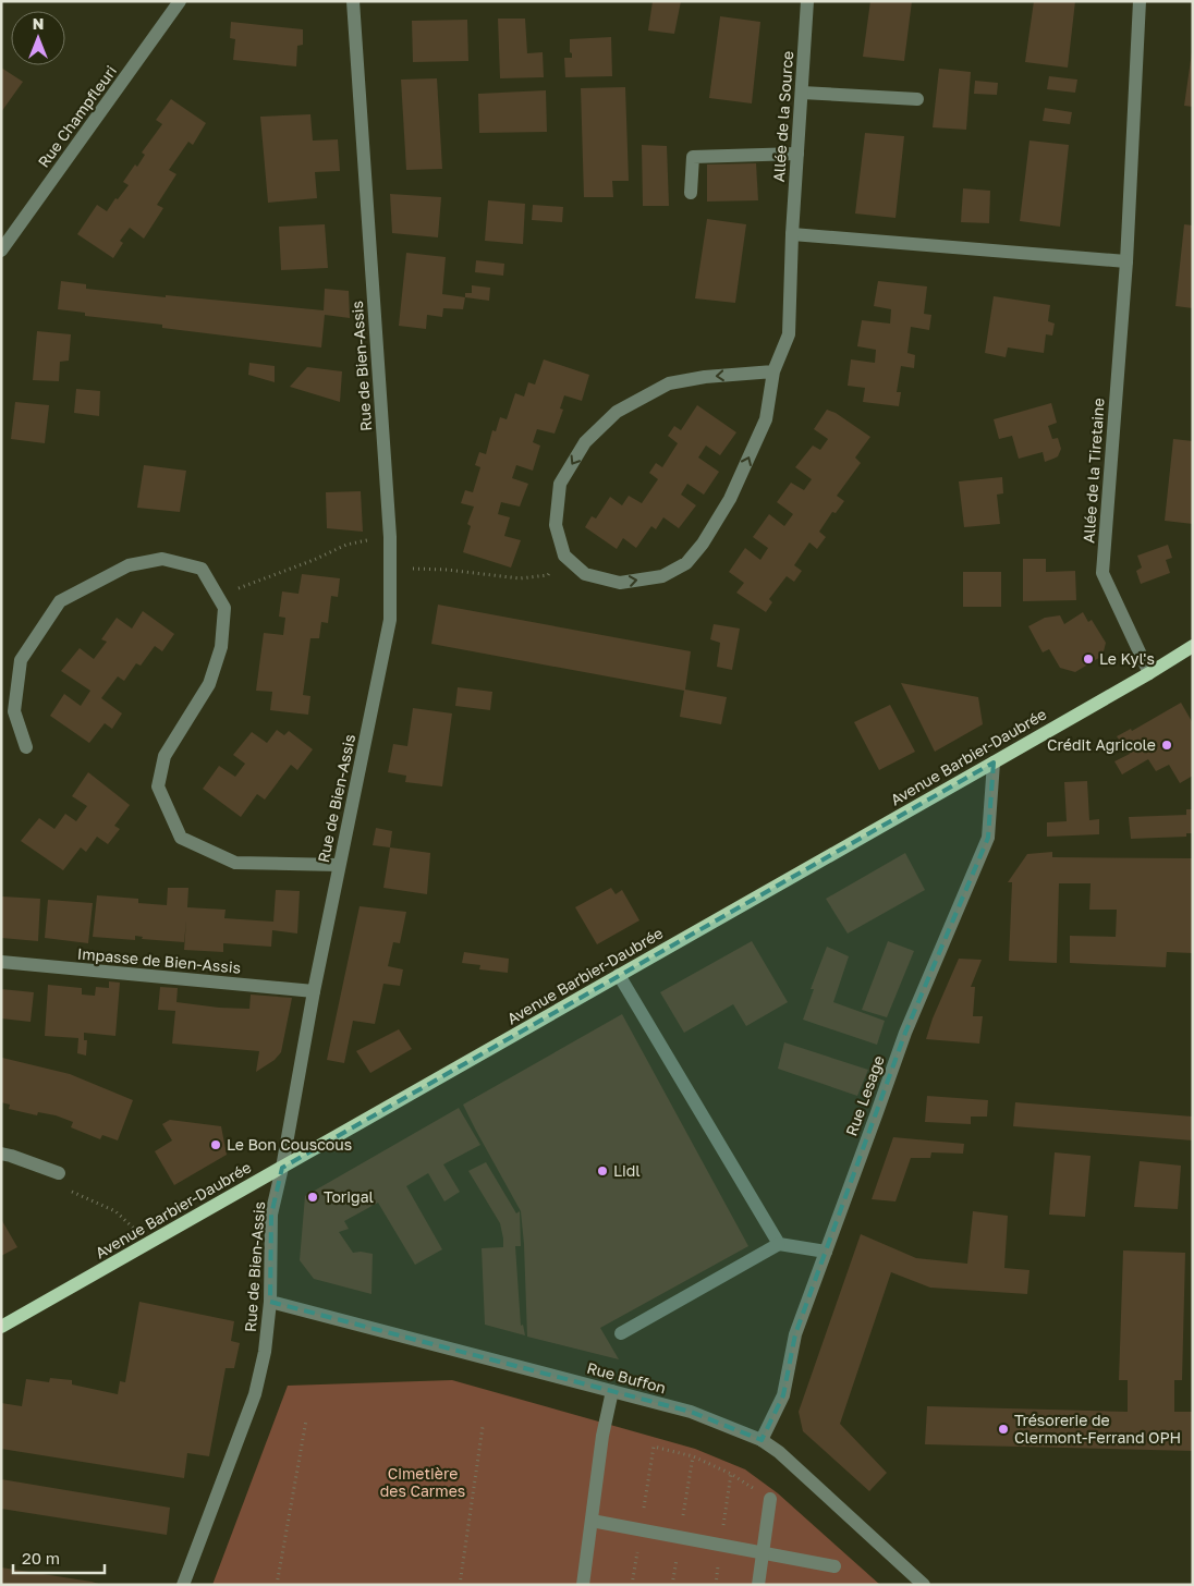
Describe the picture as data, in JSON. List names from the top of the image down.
{
  "streets": {
    "main road": ["Avenue Barbier-Daubrée"],
    "street": [
      "Rue Champfleuri",
      "Allée de la Source",
      "Rue de Bien-Assis",
      "Allée de la Tiretaine",
      "Impasse de Bien-Assis",
      "Rue Lesage",
      "Rue Buffon"
    ]
  },
  "crossings": [
    ["Rue de Bien-Assis", "Avenue Barbier-Daubrée"],
    ["Rue de Bien-Assis", "Impasse de Bien-Assis"],
    ["Rue de Bien-Assis", "Rue Buffon"],
    ["Allée de la Tiretaine", "Avenue Barbier-Daubrée"],
    ["Avenue Barbier-Daubrée", "Rue Lesage"],
    ["Rue Lesage", "Rue Buffon"]
  ],
  "one_way": ["Allée de la Source"],
  "parks": ["Cimetière des Carmes"],
  "places": [
    "Le Kyl's",
    "Crédit Agricole",
    "Le Bon Couscous",
    "Lidl",
    "Torigal",
    "Trésorerie de Clermont-Ferrand OPH"
  ],
  "scale_bar": "20 m",
  "north": "top"
}
